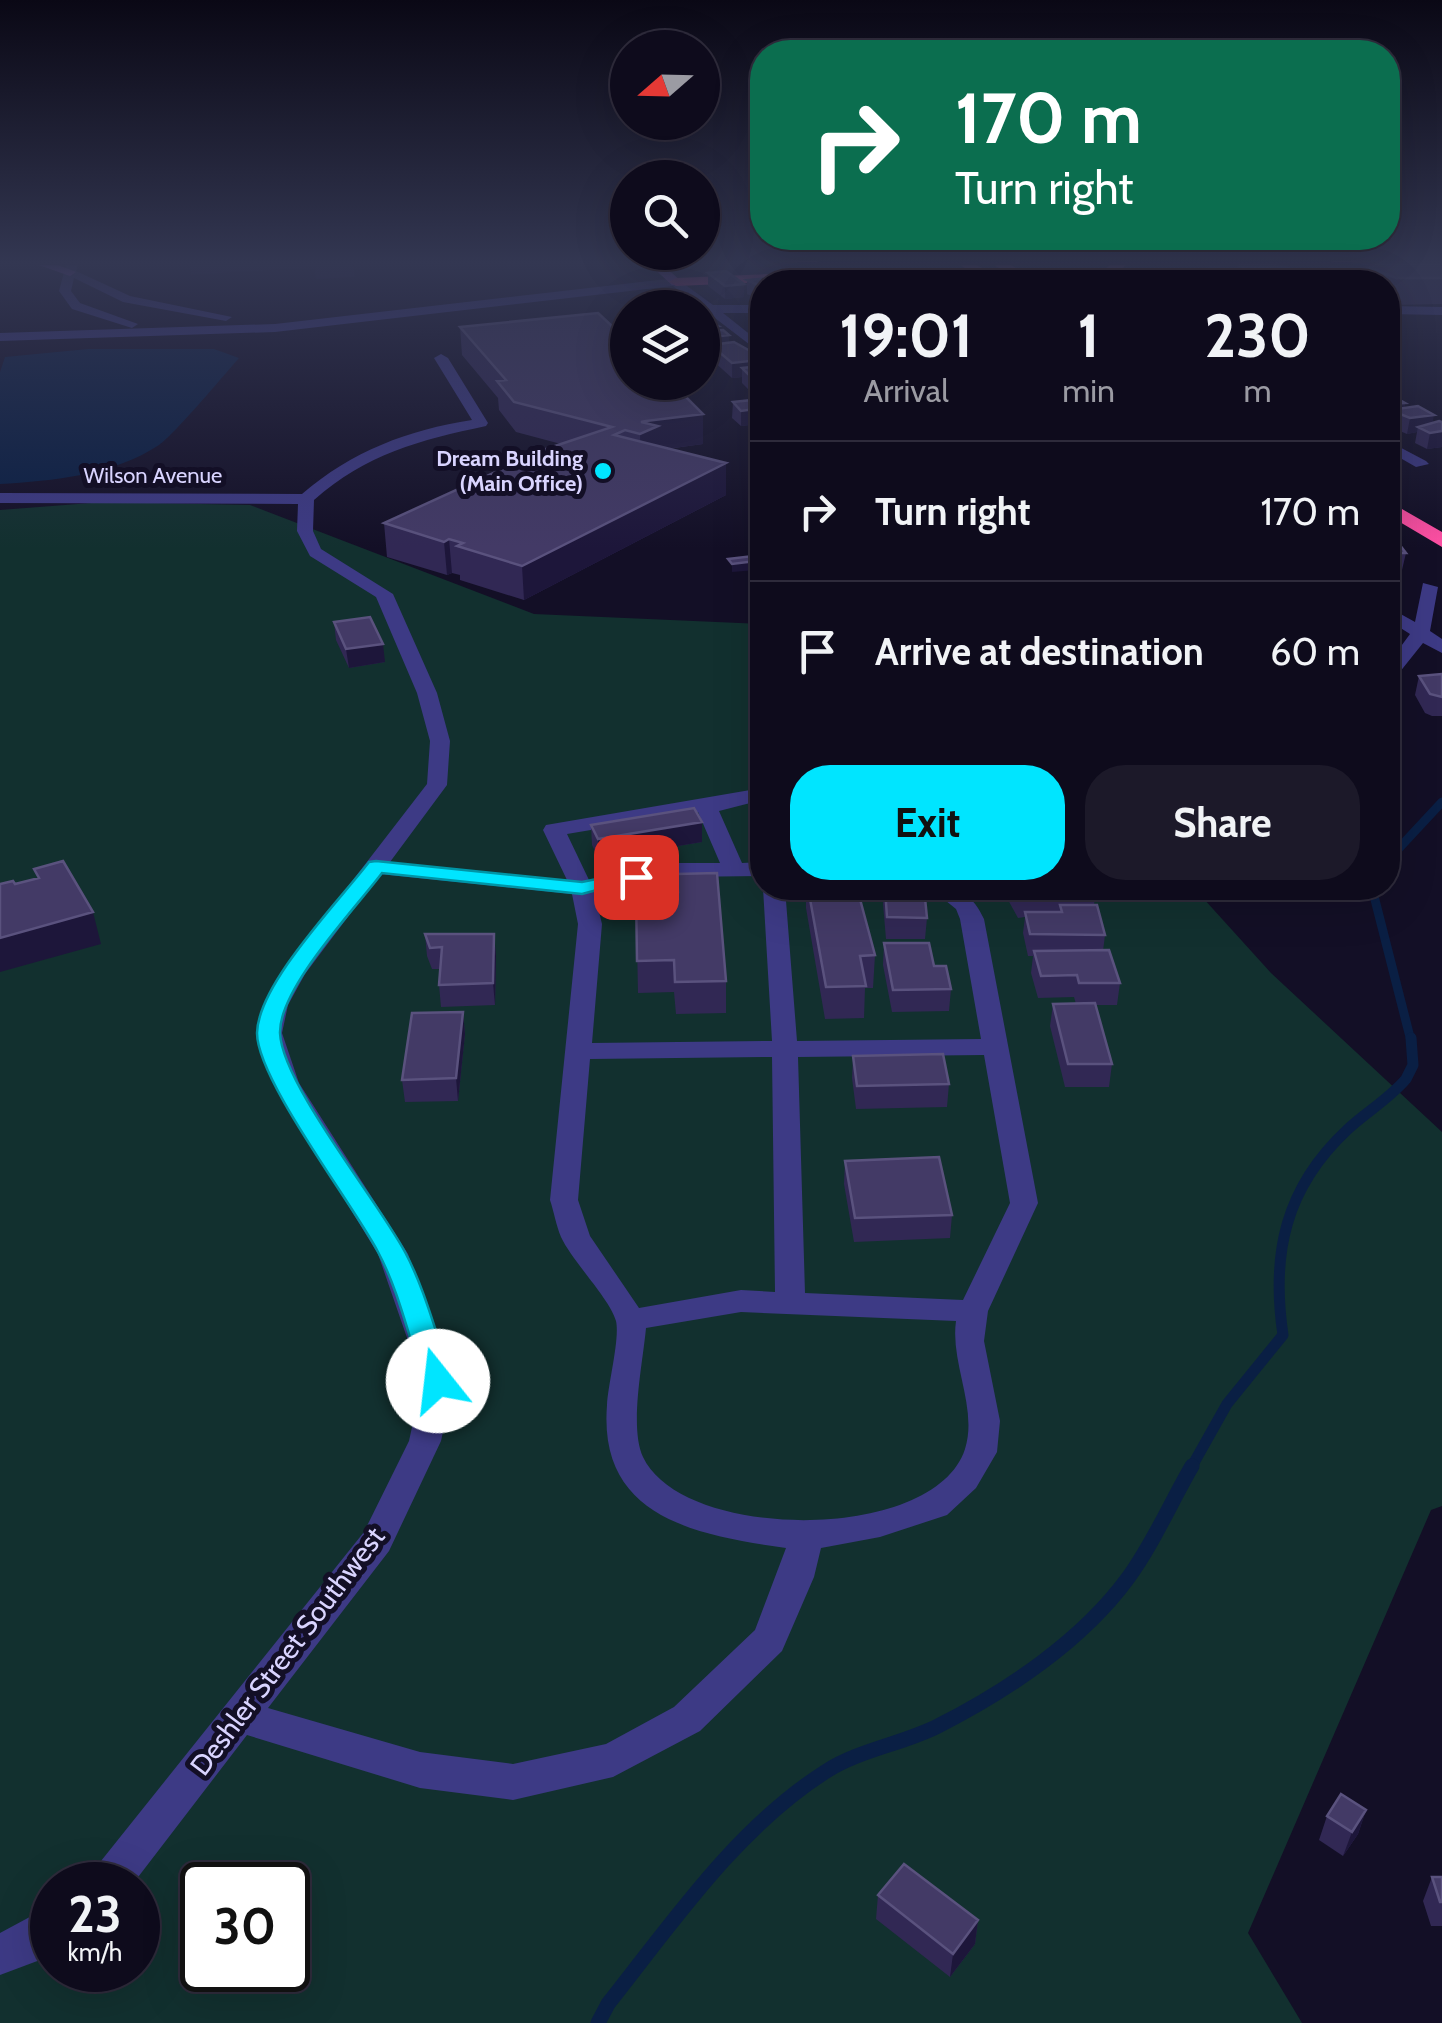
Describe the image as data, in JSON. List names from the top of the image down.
{
  "streets": {
    "street": ["Wilson Avenue", "Deshler Street Southwest"]
  },
  "crossings": [
    ["Wilson Avenue", "Deshler Street Southwest"]
  ],
  "places": ["Dream Building (Main Office)"],
  "north": "left",
  "page": {
    "turn": ["170 m", "Turn right"],
    "eta": [
      "19:01",
      "Arrival",
      "1",
      "min",
      "230",
      "m"
    ],
    "list": [
      {
        "name": "Turn right",
        "value": "170 m"
      },
      {
        "name": "Arrive at destination",
        "value": "60 m"
      }
    ],
    "buttons": ["Exit", "Share"],
    "speed": "23 km/h",
    "limit": "30"
  }
}
